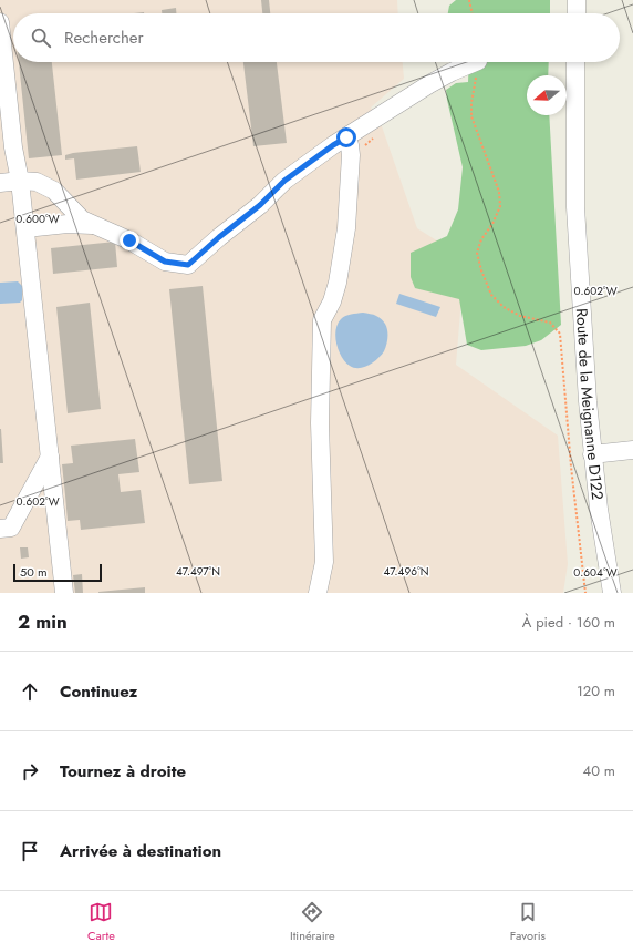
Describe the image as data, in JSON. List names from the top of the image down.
{
  "streets": {
    "street": ["Route de la Meignanne D122"]
  },
  "scale_bar": "50 m",
  "north": "left",
  "page": {
    "search": "Rechercher",
    "scale": "50 m",
    "heading": ["2 min", "À pied · 160 m"],
    "list": [
      ["Continuez", "120 m"],
      ["Tournez à droite", "40 m"],
      "Arrivée à destination"
    ],
    "nav": ["Carte", "Itinéraire", "Favoris"]
  },
  "coordinates": [
    "0.600°W",
    "0.602°W",
    "47.497°N",
    "47.496°N",
    "0.604°W"
  ]
}
